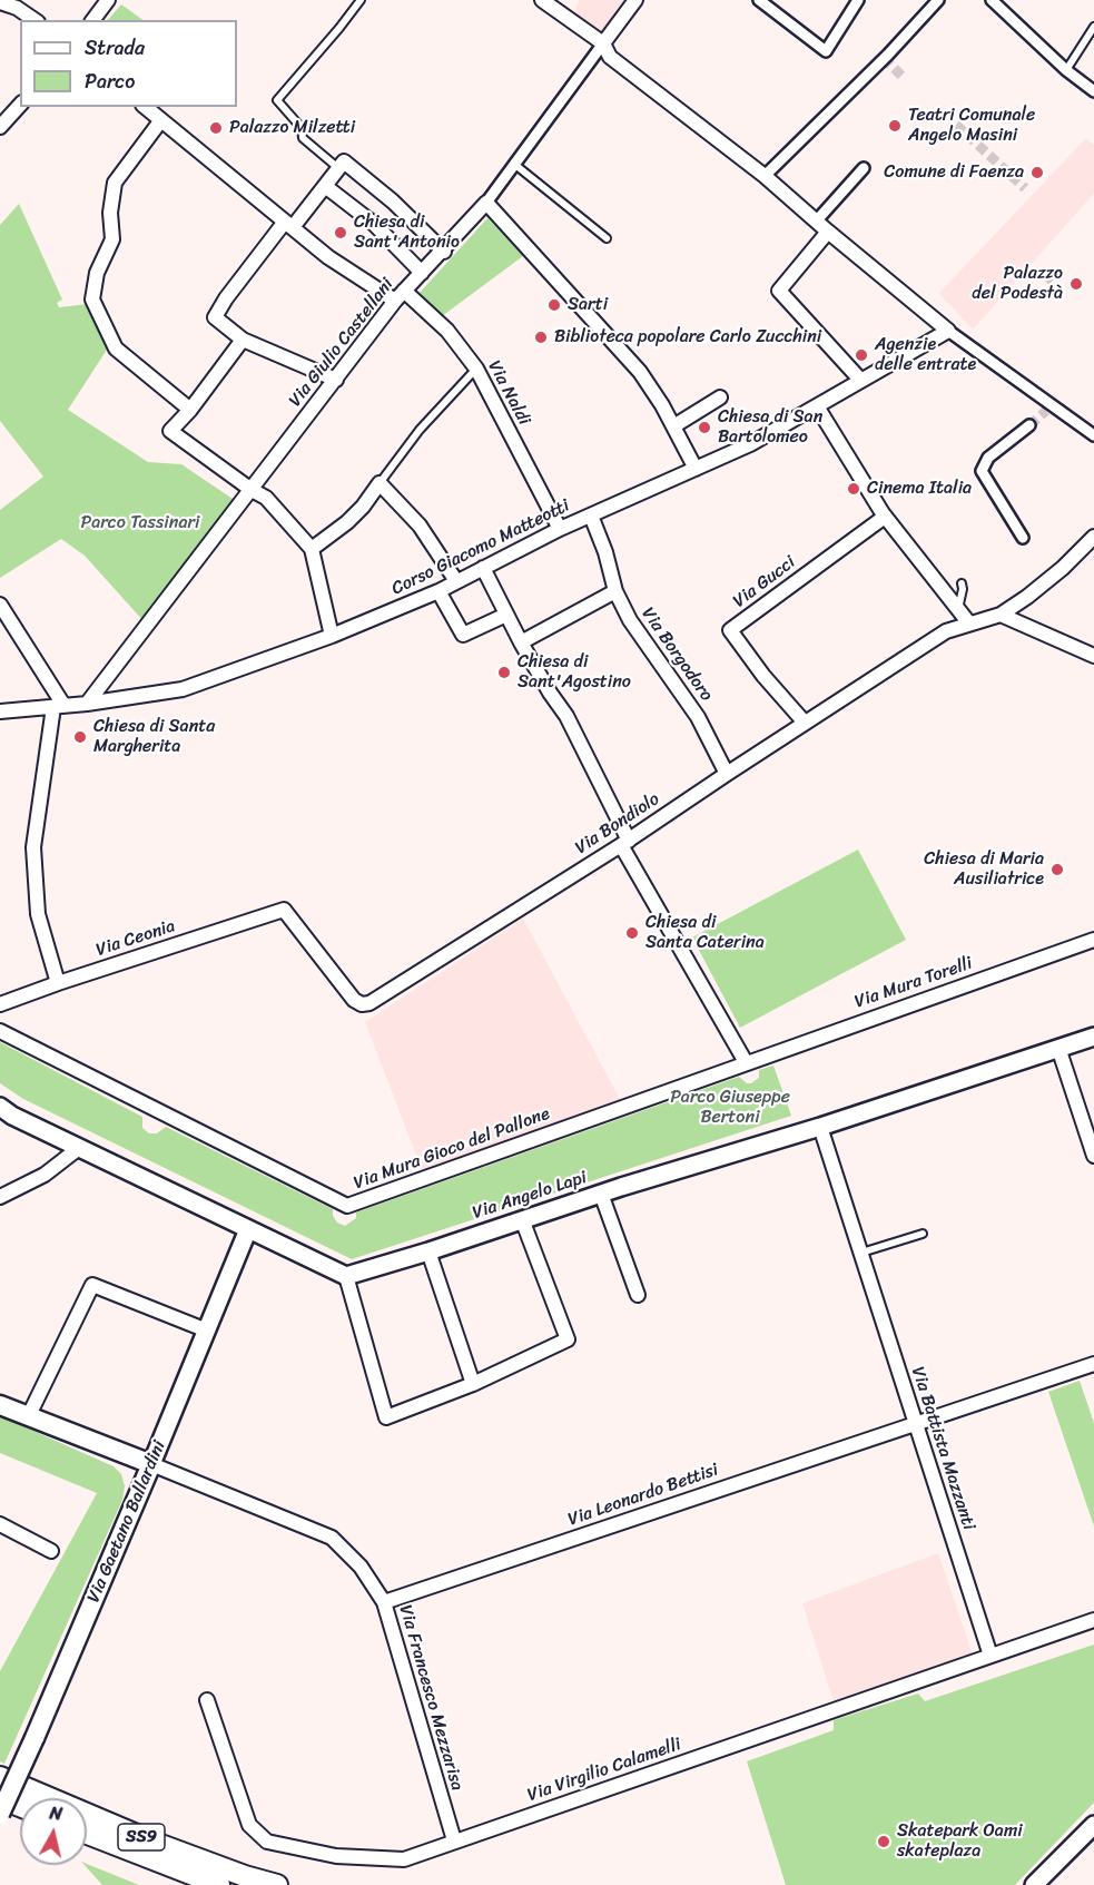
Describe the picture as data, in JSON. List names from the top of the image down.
{
  "streets": {
    "main road": ["Via Gaetano Ballardini", "SS9"],
    "street": [
      "Via Giulio Castellani",
      "Via Naldi",
      "Corso Giacomo Matteotti",
      "Via Gucci",
      "Via Borgodoro",
      "Via Bondiolo",
      "Via Ceonia",
      "Via Mura Torelli",
      "Via Mura Gioco del Pallone",
      "Via Angelo Lapi",
      "Via Battista Mazzanti",
      "Via Leonardo Bettisi",
      "Via Francesco Mezzarisa",
      "Via Virgilio Calamelli"
    ]
  },
  "crossings": [
    ["Via Giulio Castellani", "Via Naldi"],
    ["Via Giulio Castellani", "Corso Giacomo Matteotti"],
    ["Via Naldi", "Corso Giacomo Matteotti"],
    ["Corso Giacomo Matteotti", "Via Borgodoro"],
    ["Via Gucci", "Via Bondiolo"],
    ["Via Borgodoro", "Via Bondiolo"],
    ["Via Bondiolo", "Via Ceonia"],
    ["Via Mura Torelli", "Via Mura Gioco del Pallone"],
    ["Via Angelo Lapi", "Via Battista Mazzanti"],
    ["Via Battista Mazzanti", "Via Leonardo Bettisi"],
    ["Via Battista Mazzanti", "Via Virgilio Calamelli"],
    ["Via Leonardo Bettisi", "Via Francesco Mezzarisa"],
    ["Via Gaetano Ballardini", "Via Francesco Mezzarisa"],
    ["Via Francesco Mezzarisa", "Via Virgilio Calamelli"]
  ],
  "parks": ["Parco Tassinari", "Parco Giuseppe Bertoni"],
  "places": [
    "Teatri Comunale Angelo Masini",
    "Palazzo Milzetti",
    "Comune di Faenza",
    "Chiesa di Sant'Antonio",
    "Palazzo del Podestà",
    "Sarti",
    "Biblioteca popolare Carlo Zucchini",
    "Agenzie delle entrate",
    "Chiesa di San Bartolomeo",
    "Cinema Italia",
    "Chiesa di Sant'Agostino",
    "Chiesa di Santa Margherita",
    "Chiesa di Maria Ausiliatrice",
    "Chiesa di Santa Caterina",
    "Skatepark Oami skateplaza"
  ],
  "legend": ["Strada", "Parco"],
  "north": "top"
}
